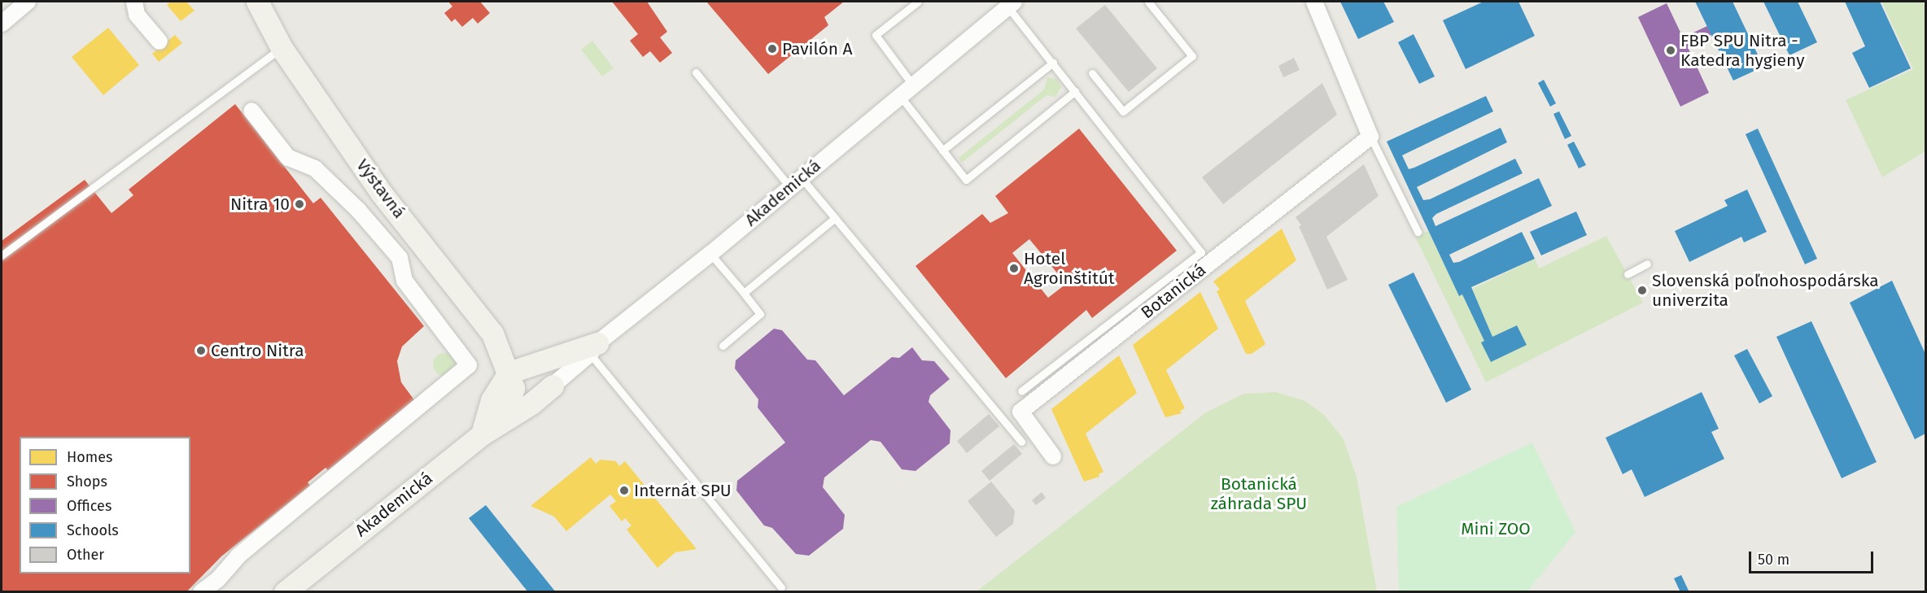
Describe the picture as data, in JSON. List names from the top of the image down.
{
  "streets": {
    "street": ["Výstavná", "Akademická", "Botanická"]
  },
  "crossings": [
    ["Výstavná", "Akademická"]
  ],
  "parks": ["Botanická záhrada SPU", "Mini ZOO"],
  "places": [
    "Pavilón A",
    "FBP SPU Nitra - Katedra hygieny",
    "Nitra 10",
    "Hotel Agroinštitút",
    "Slovenská poľnohospodárska univerzita",
    "Centro Nitra",
    "Internát SPU"
  ],
  "legend": [
    "Homes",
    "Shops",
    "Offices",
    "Schools",
    "Other"
  ],
  "scale_bar": "50 m"
}
